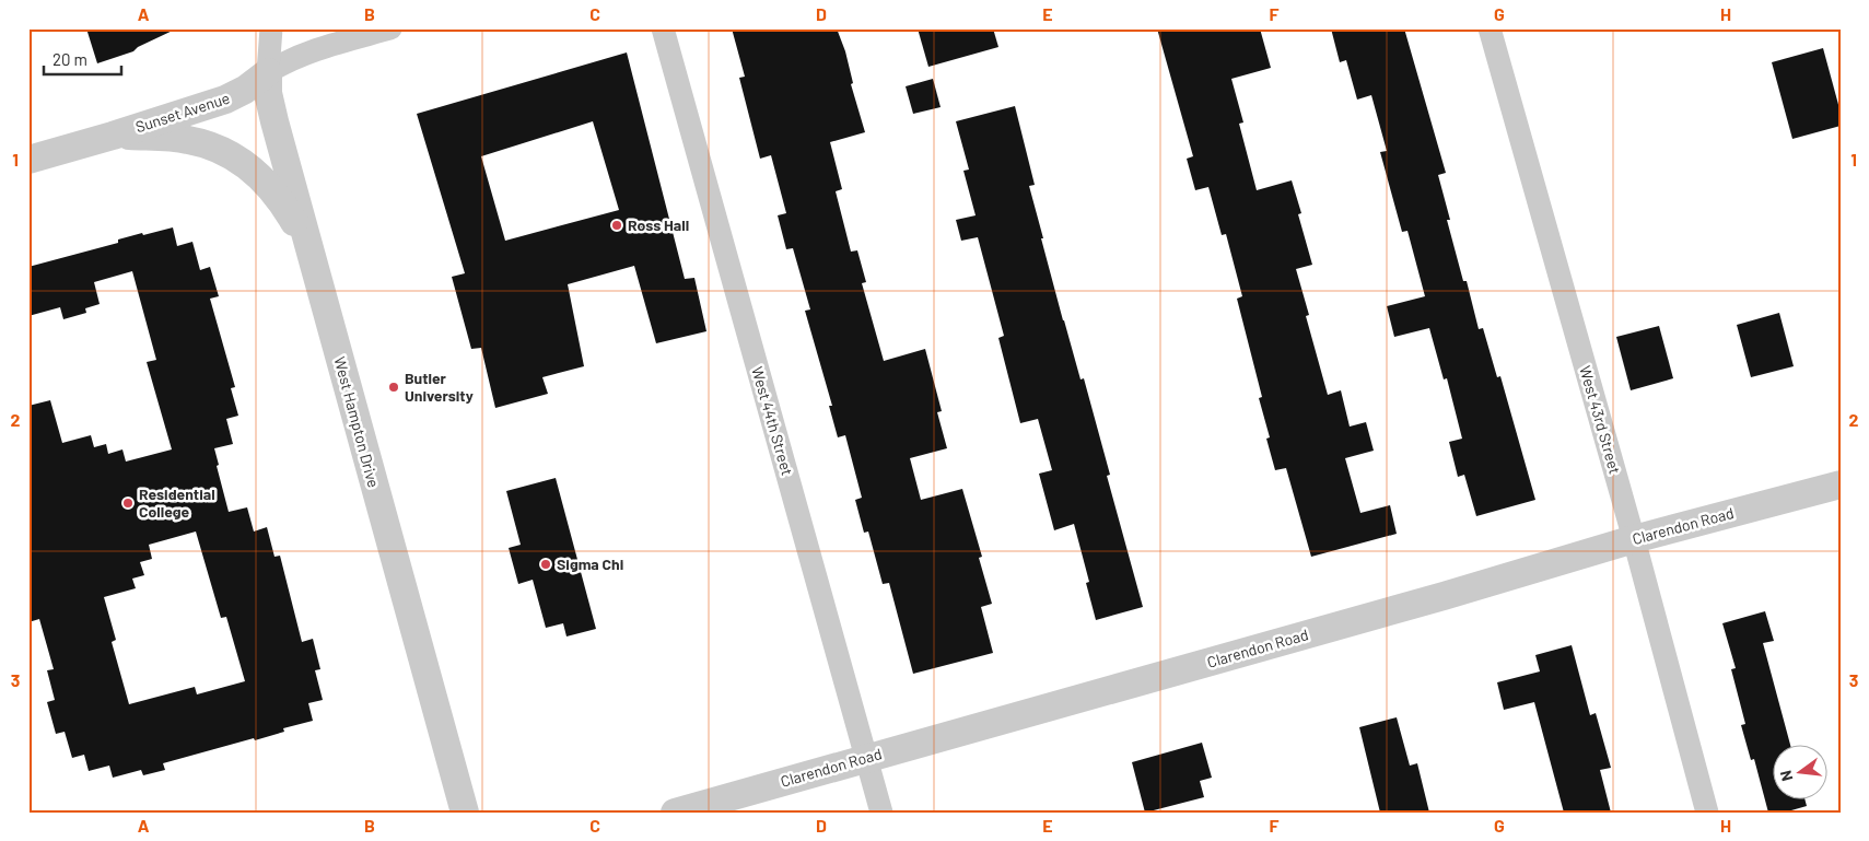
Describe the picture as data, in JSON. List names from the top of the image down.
{
  "streets": {
    "street": [
      "Sunset Avenue",
      "West 43rd Street",
      "West 44th Street",
      "West Hampton Drive",
      "Clarendon Road"
    ]
  },
  "crossings": [
    ["Sunset Avenue", "West Hampton Drive"],
    ["West 43rd Street", "Clarendon Road"],
    ["West 44th Street", "Clarendon Road"]
  ],
  "places": [
    "Ross Hall",
    "Butler University",
    "Residential College",
    "Sigma Chi"
  ],
  "scale_bar": "20 m",
  "north": "left",
  "grid": {
    "columns": [
      "A",
      "B",
      "C",
      "D",
      "E",
      "F",
      "G",
      "H"
    ],
    "rows": ["1", "2", "3"]
  }
}
